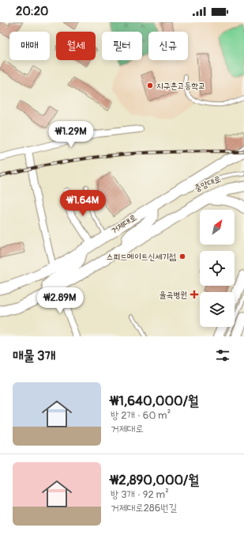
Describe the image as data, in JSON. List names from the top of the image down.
{
  "streets": {
    "main road": ["거제대로"],
    "lane": ["중앙대로"]
  },
  "crossings": [
    ["중앙대로", "거제대로"]
  ],
  "places": {
    "other": ["지구촌고등학교", "스피드메이트신세기점"],
    "health": ["율곡병원"]
  },
  "north": "top right",
  "page": {
    "status": "20:20",
    "chip": [
      "매매",
      "월세",
      "필터",
      "신규"
    ],
    "price": ["₩1.29M", "₩1.64M", "₩2.89M"],
    "heading": "매물 3개",
    "list": [
      {
        "name": "₩1,640,000/월",
        "note": "방 2개 · 60 m² · 거제대로"
      },
      {
        "name": "₩2,890,000/월",
        "note": "방 3개 · 92 m² · 거제대로286번길"
      }
    ]
  }
}
